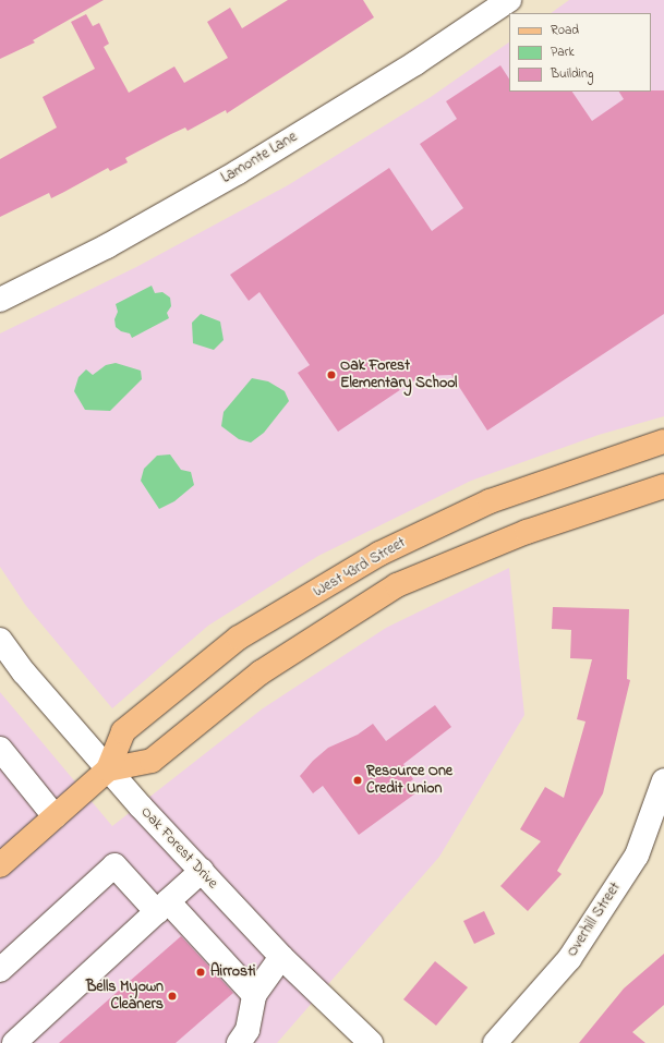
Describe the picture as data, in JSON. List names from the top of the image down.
{
  "streets": {
    "main road": ["West 43rd Street"],
    "street": ["Lamonte Lane", "Oak Forest Drive", "Overhill Street"]
  },
  "crossings": [
    ["West 43rd Street", "Oak Forest Drive"]
  ],
  "places": [
    "Oak Forest Elementary School",
    "Resource One Credit Union",
    "Airrosti",
    "Bells Myown Cleaners"
  ],
  "legend": ["Road", "Park", "Building"]
}
